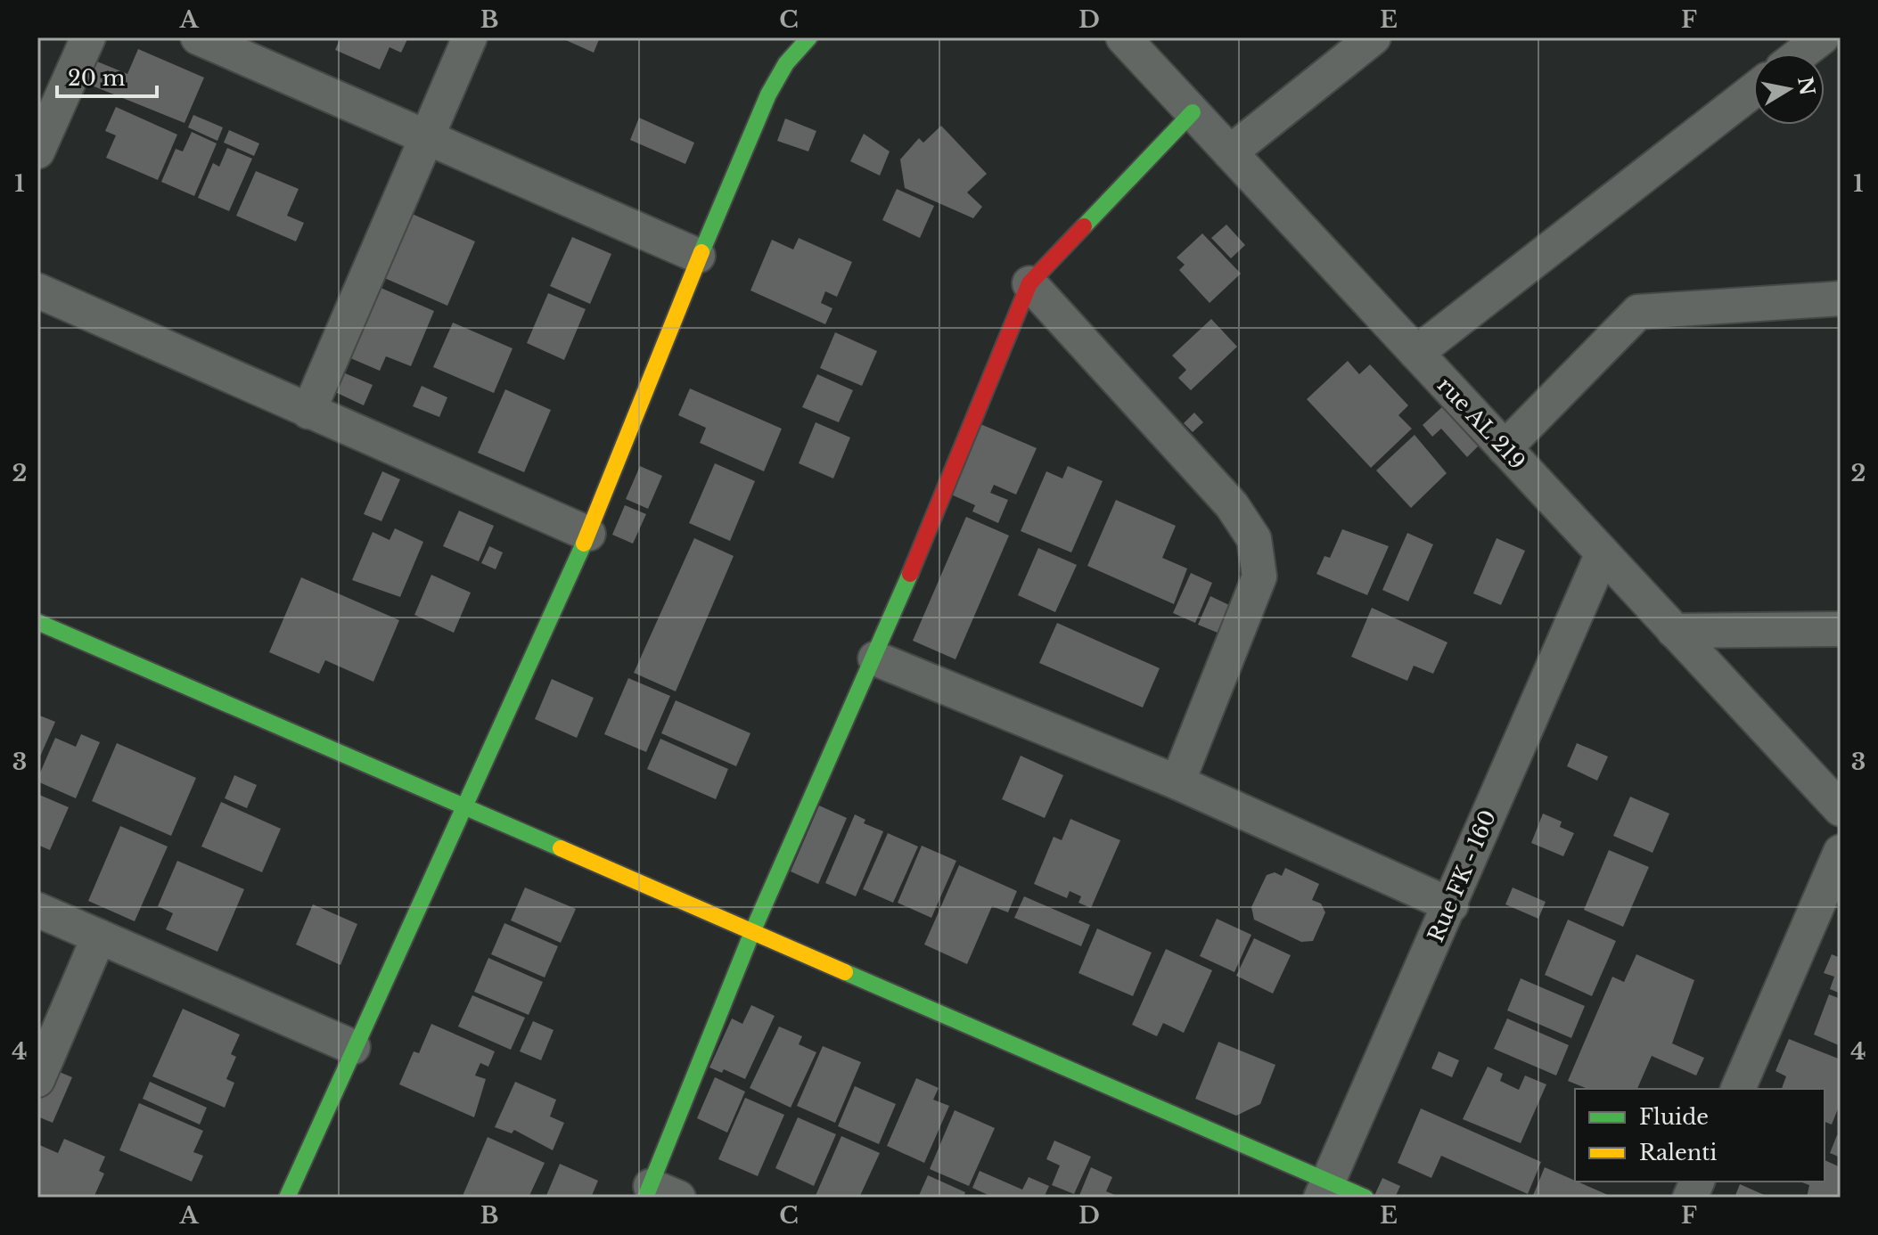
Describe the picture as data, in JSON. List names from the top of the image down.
{
  "streets": {
    "street": ["rue AL 219", "Rue FK - 160"]
  },
  "crossings": [
    ["rue AL 219", "Rue FK - 160"]
  ],
  "legend": ["Fluide", "Ralenti"],
  "scale_bar": "20 m",
  "north": "right",
  "grid": {
    "columns": [
      "A",
      "B",
      "C",
      "D",
      "E",
      "F"
    ],
    "rows": [
      "1",
      "2",
      "3",
      "4"
    ]
  }
}
